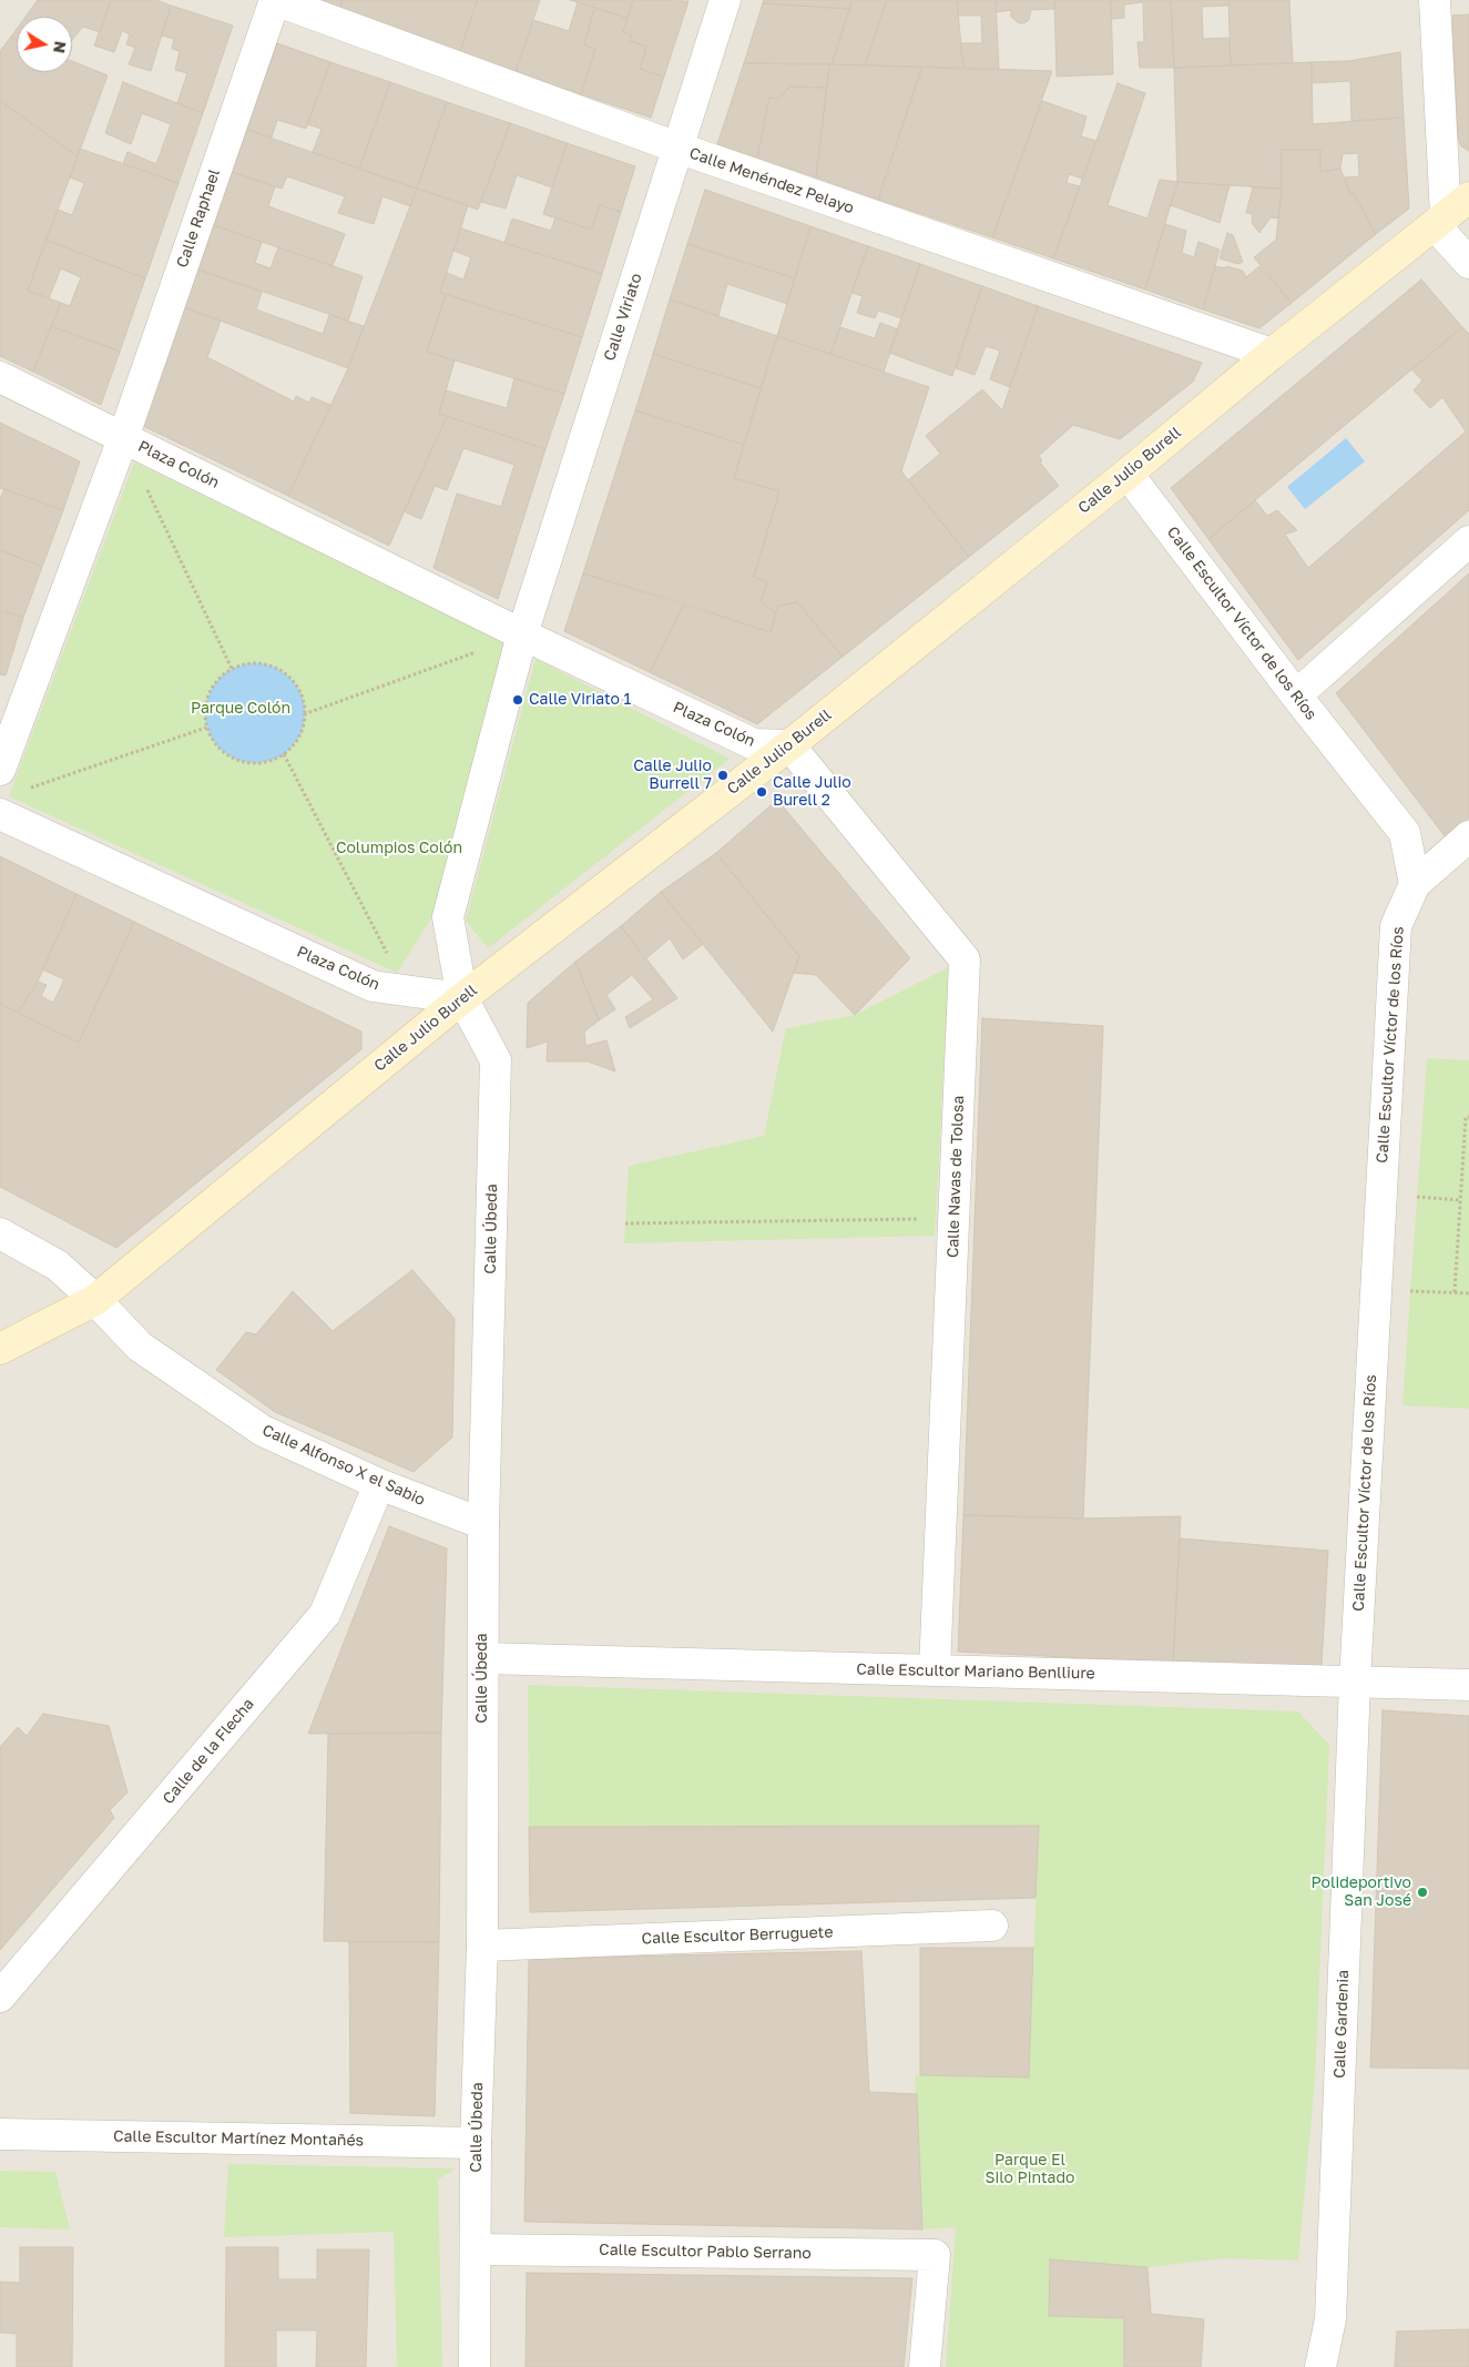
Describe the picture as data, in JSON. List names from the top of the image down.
{
  "streets": {
    "main road": ["Calle Julio Burell"],
    "street": [
      "Calle Menéndez Pelayo",
      "Calle Raphael",
      "Calle Viriato",
      "Plaza Colón",
      "Calle Escultor Víctor de los Ríos",
      "Calle Navas de Tolosa",
      "Calle Úbeda",
      "Calle Alfonso X el Sabio",
      "Calle Escultor Mariano Benlliure",
      "Calle de la Flecha",
      "Calle Escultor Berruguete",
      "Calle Gardenia",
      "Calle Escultor Martínez Montañés",
      "Calle Escultor Pablo Serrano"
    ]
  },
  "crossings": [
    ["Calle Menéndez Pelayo", "Calle Raphael"],
    ["Calle Menéndez Pelayo", "Calle Viriato"],
    ["Calle Menéndez Pelayo", "Calle Julio Burell"],
    ["Calle Raphael", "Plaza Colón"],
    ["Calle Viriato", "Plaza Colón"],
    ["Plaza Colón", "Calle Julio Burell"],
    ["Plaza Colón", "Calle Navas de Tolosa"],
    ["Plaza Colón", "Calle Úbeda"],
    ["Calle Julio Burell", "Calle Escultor Víctor de los Ríos"],
    ["Calle Julio Burell", "Calle Navas de Tolosa"],
    ["Calle Julio Burell", "Calle Úbeda"],
    ["Calle Julio Burell", "Calle Alfonso X el Sabio"],
    ["Calle Escultor Víctor de los Ríos", "Calle Escultor Mariano Benlliure"],
    ["Calle Escultor Víctor de los Ríos", "Calle Gardenia"],
    ["Calle Navas de Tolosa", "Calle Escultor Mariano Benlliure"],
    ["Calle Úbeda", "Calle Alfonso X el Sabio"],
    ["Calle Úbeda", "Calle Escultor Mariano Benlliure"],
    ["Calle Úbeda", "Calle Escultor Berruguete"],
    ["Calle Úbeda", "Calle Escultor Martínez Montañés"],
    ["Calle Úbeda", "Calle Escultor Pablo Serrano"],
    ["Calle Alfonso X el Sabio", "Calle de la Flecha"],
    ["Calle Escultor Mariano Benlliure", "Calle Gardenia"]
  ],
  "parks": ["Parque Colón", "Columpios Colón", "Parque El Silo Pintado"],
  "places": [
    "Calle Viriato 1",
    "Calle Julio Burrell 7",
    "Calle Julio Burell 2",
    "Polideportivo San José"
  ],
  "north": "right"
}
